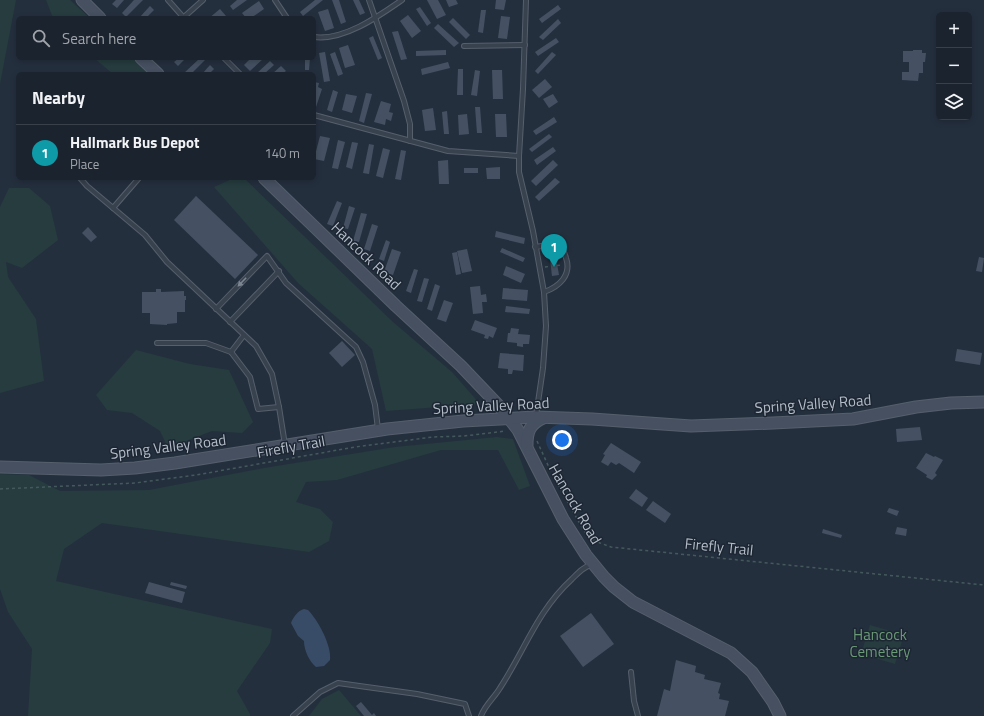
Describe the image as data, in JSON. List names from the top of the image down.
{
  "streets": {
    "street": ["Hancock Road", "Spring Valley Road"],
    "path": ["Firefly Trail"]
  },
  "crossings": [
    ["Hancock Road", "Spring Valley Road"]
  ],
  "parks": ["Hancock Cemetery"],
  "page": {
    "map_buttons": ["+", "−"],
    "search": "Search here",
    "heading": "Nearby",
    "list": [
      {
        "mark": "1",
        "name": "Hallmark Bus Depot",
        "note": "Place",
        "value": "140 m"
      }
    ],
    "pins": "1"
  }
}
